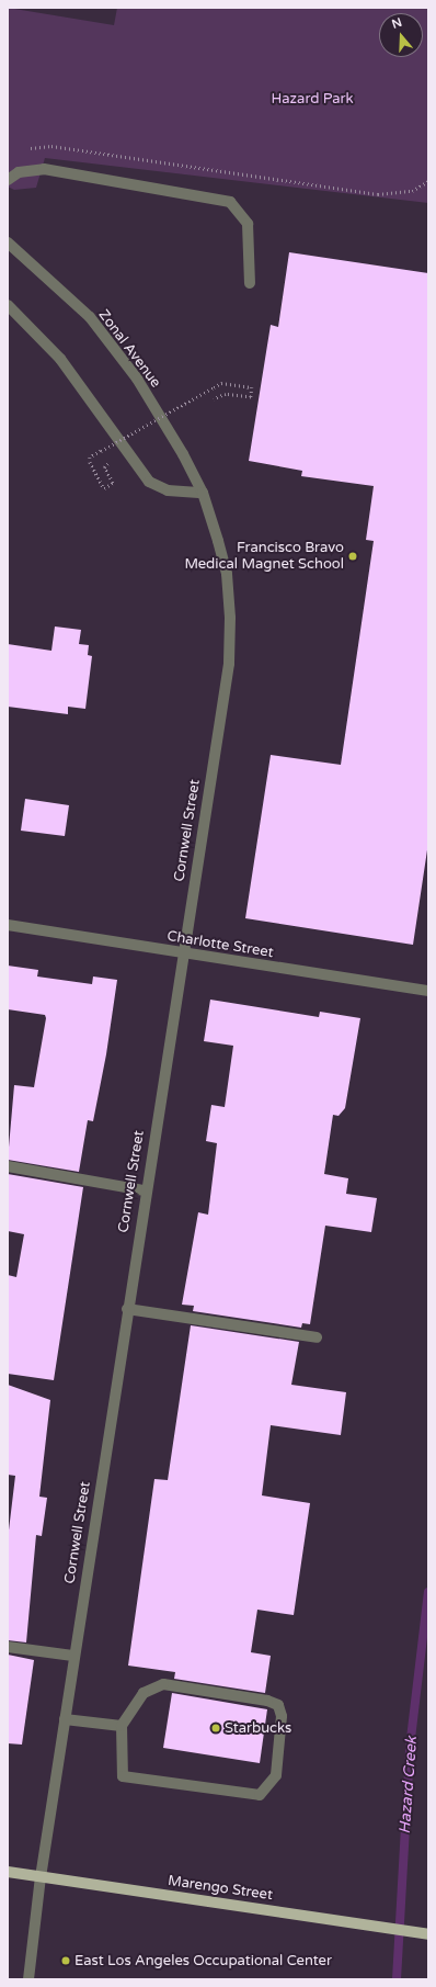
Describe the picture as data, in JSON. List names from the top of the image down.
{
  "streets": {
    "main road": ["Marengo Street"],
    "street": ["Zonal Avenue", "Cornwell Street", "Charlotte Street"]
  },
  "crossings": [
    ["Zonal Avenue", "Cornwell Street"],
    ["Cornwell Street", "Charlotte Street"],
    ["Cornwell Street", "Marengo Street"]
  ],
  "water": ["Hazard Creek"],
  "parks": ["Hazard Park"],
  "places": ["Francisco Bravo Medical Magnet School", "Starbucks", "East Los Angeles Occupational Center"],
  "north": "top"
}
